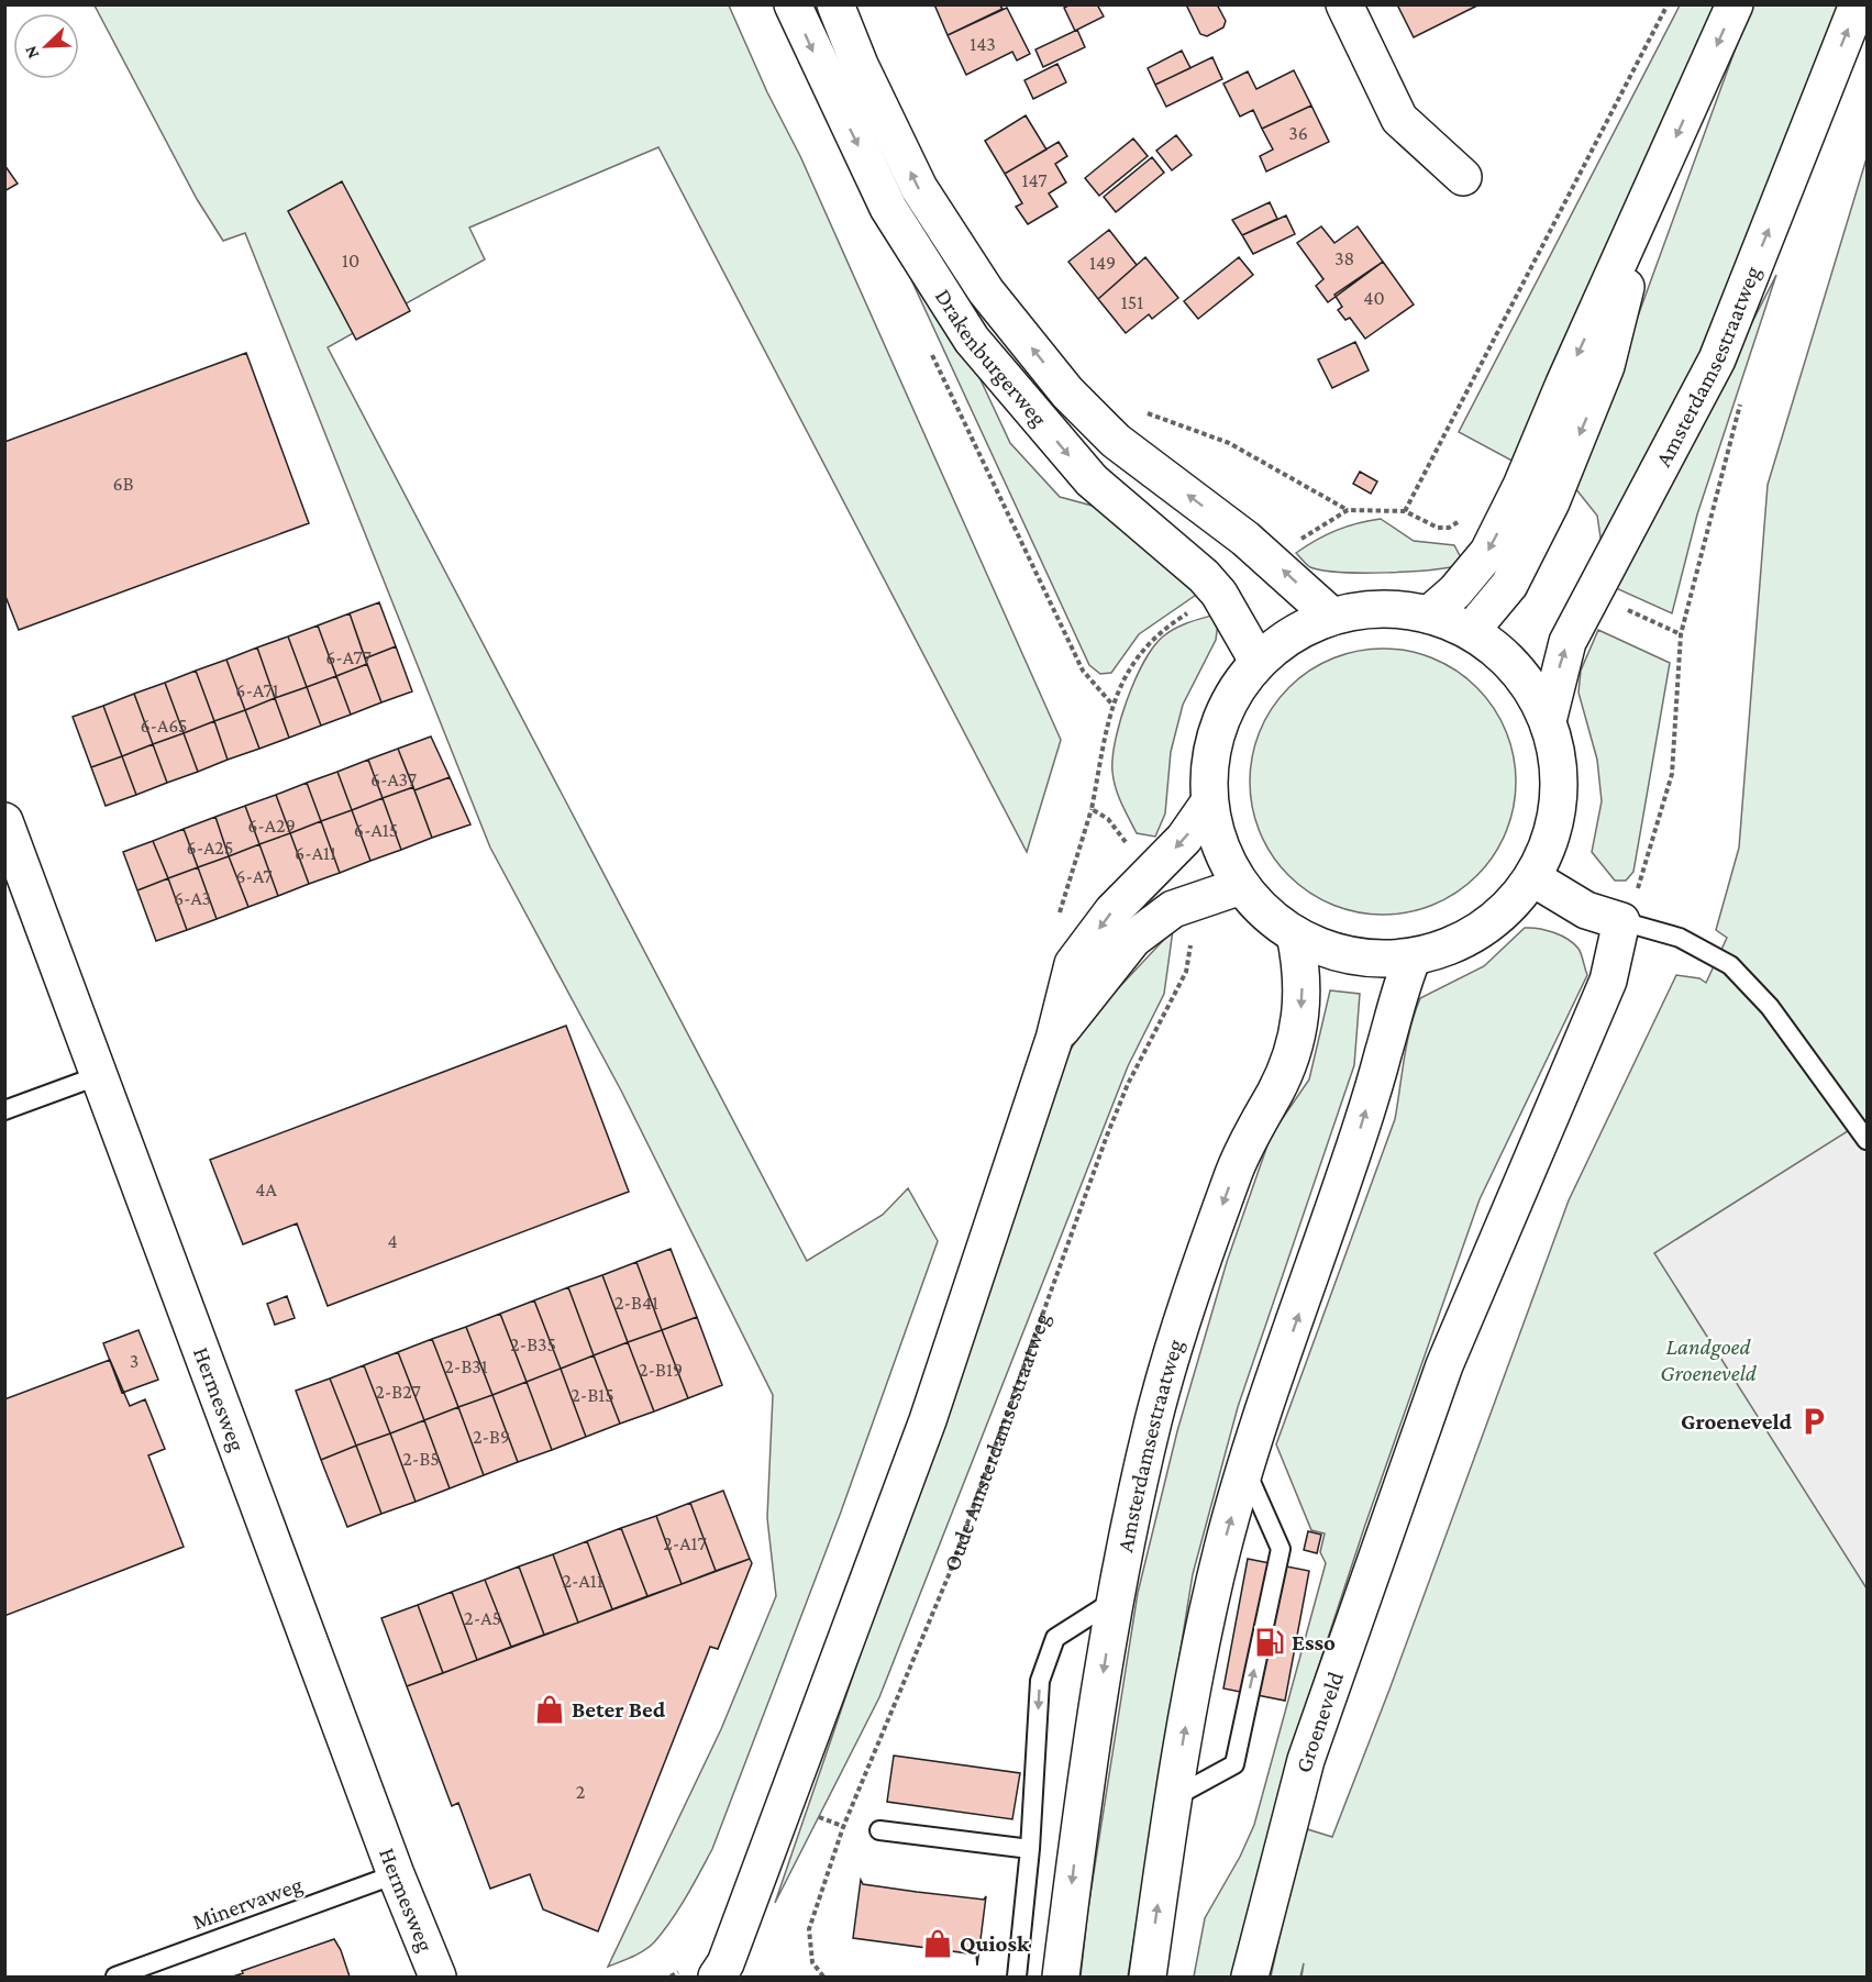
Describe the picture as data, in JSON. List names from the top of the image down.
{
  "streets": {
    "main road": [
      "Drakenburgerweg",
      "Amsterdamsestraatweg",
      "Hermesweg",
      "Groeneveld"
    ],
    "lane": ["Minervaweg"],
    "path": ["Oude Amsterdamsestraatweg"]
  },
  "crossings": [
    ["Amsterdamsestraatweg", "Groeneveld"],
    ["Hermesweg", "Minervaweg"]
  ],
  "parks": ["Landgoed Groeneveld"],
  "places": {
    "parking": ["Groeneveld"],
    "fuel station": ["Esso"],
    "shop": ["Beter Bed", "Quiosk"]
  },
  "house_numbers": [
    "143",
    "36",
    "147",
    "38",
    "10",
    "149",
    "40",
    "151",
    "6B",
    "6-A77",
    "6-A71",
    "6-A65",
    "6-A37",
    "6-A29",
    "6-A15",
    "6-A25",
    "6-A11",
    "6-A7",
    "6-A3",
    "4A",
    "4",
    "2-B41",
    "2-B35",
    "3",
    "2-B31",
    "2-B19",
    "2-B27",
    "2-B15",
    "2-B9",
    "2-B5",
    "2-A17",
    "2-A11",
    "2-A5",
    "2"
  ],
  "north": "bottom left"
}
